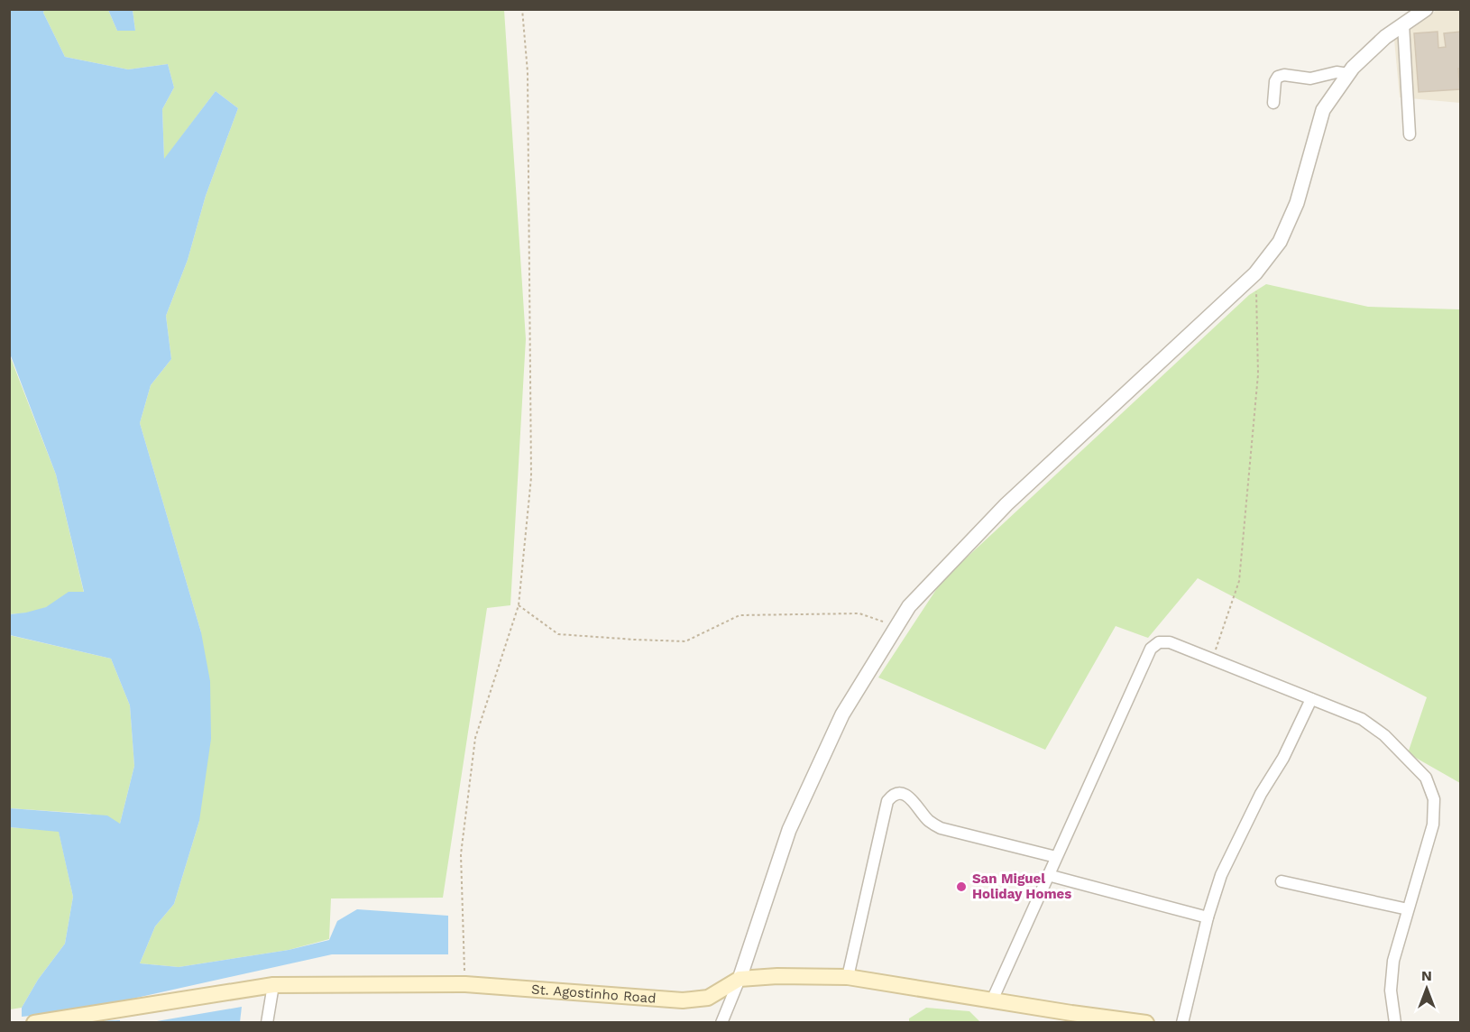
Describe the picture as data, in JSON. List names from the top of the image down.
{
  "streets": {
    "main road": ["St. Agostinho Road"]
  },
  "places": ["San Miguel Holiday Homes"],
  "north": "top"
}
